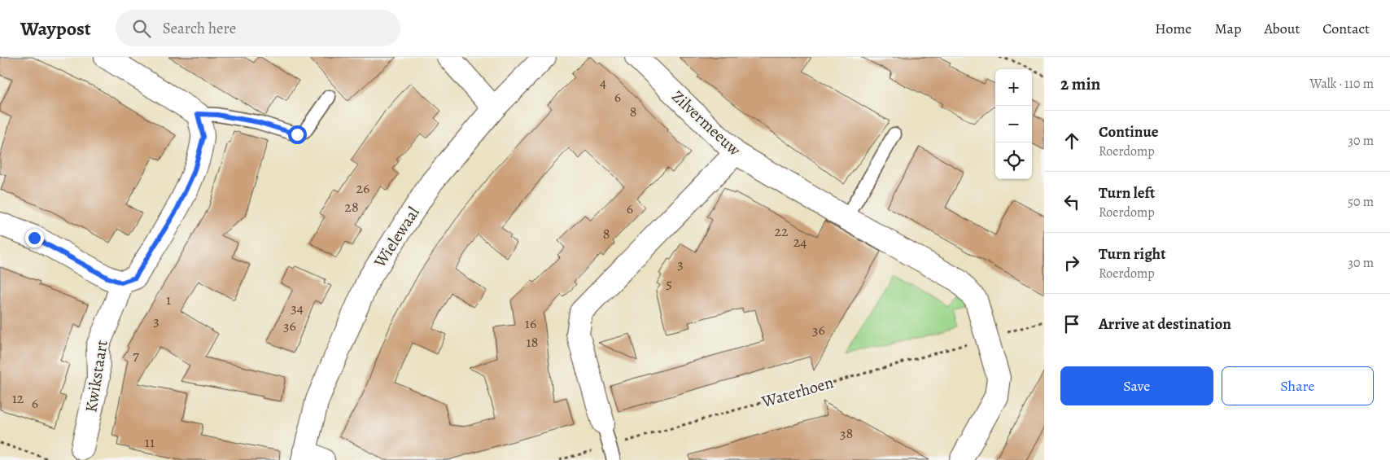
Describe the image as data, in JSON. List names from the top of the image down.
{
  "streets": {
    "street": ["Zilvermeeuw", "Wielewaal", "Kwikstaart"],
    "path": ["Waterhoen"]
  },
  "crossings": [
    ["Zilvermeeuw", "Waterhoen"]
  ],
  "house_numbers": [
    "4",
    "6",
    "8",
    "26",
    "28",
    "6",
    "22",
    "8",
    "24",
    "3",
    "5",
    "1",
    "34",
    "3",
    "16",
    "36",
    "36",
    "18",
    "7",
    "12",
    "6",
    "38",
    "11"
  ],
  "page": {
    "header": "Waypost",
    "search": "Search here",
    "nav": [
      "Home",
      "Map",
      "About",
      "Contact"
    ],
    "heading": ["2 min", "Walk · 110 m"],
    "map_buttons": ["+", "−"],
    "list": [
      ["Continue", "Roerdomp", "30 m"],
      ["Turn left", "Roerdomp", "50 m"],
      ["Turn right", "Roerdomp", "30 m"],
      "Arrive at destination"
    ],
    "buttons": ["Save", "Share"]
  }
}
